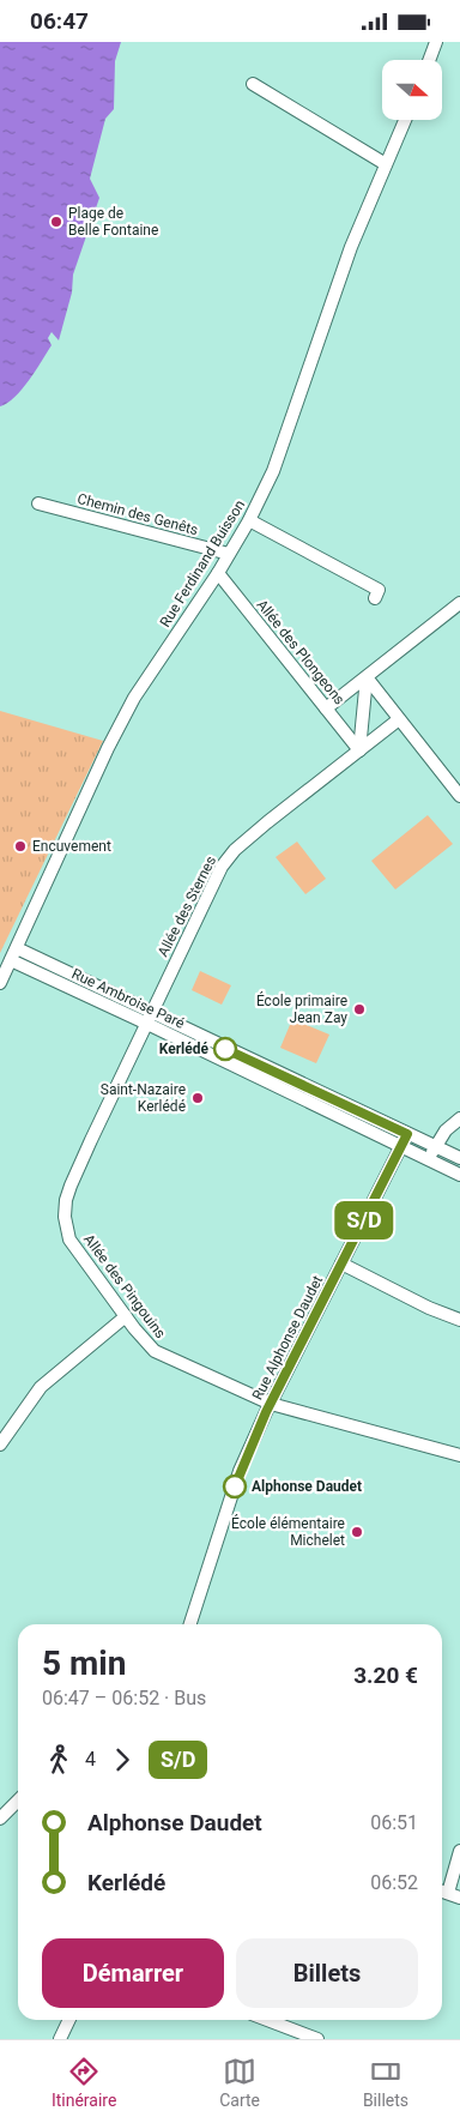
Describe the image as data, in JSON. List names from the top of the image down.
{
  "streets": {
    "street": [
      "Chemin des Genêts",
      "Rue Ferdinand Buisson",
      "Allée des Plongeons",
      "Allée des Sternes",
      "Rue Ambroise Paré",
      "Allée des Pingouins",
      "Rue Alphonse Daudet"
    ]
  },
  "crossings": [
    ["Chemin des Genêts", "Rue Ferdinand Buisson"],
    ["Rue Ferdinand Buisson", "Allée des Plongeons"],
    ["Rue Ferdinand Buisson", "Rue Ambroise Paré"],
    ["Allée des Plongeons", "Allée des Sternes"],
    ["Allée des Sternes", "Rue Ambroise Paré"],
    ["Allée des Sternes", "Allée des Pingouins"],
    ["Rue Ambroise Paré", "Allée des Pingouins"],
    ["Rue Ambroise Paré", "Rue Alphonse Daudet"],
    ["Allée des Pingouins", "Rue Alphonse Daudet"]
  ],
  "places": [
    "Plage de Belle Fontaine",
    "Encuvement",
    "École primaire Jean Zay",
    "Kerlédé",
    "Saint-Nazaire Kerlédé",
    "Alphonse Daudet",
    "École élémentaire Michelet"
  ],
  "lines": ["bus line S/D"],
  "north": "right",
  "page": {
    "status": "06:47",
    "on_map": "S/D",
    "heading": ["5 min", "06:47 – 06:52 · Bus", "3.20 €"],
    "legs": ["4", "S/D"],
    "list": [
      {
        "name": "Alphonse Daudet",
        "value": "06:51"
      },
      {
        "name": "Kerlédé",
        "value": "06:52"
      }
    ],
    "buttons": ["Démarrer", "Billets"],
    "tabs": ["Itinéraire", "Carte", "Billets"]
  }
}
